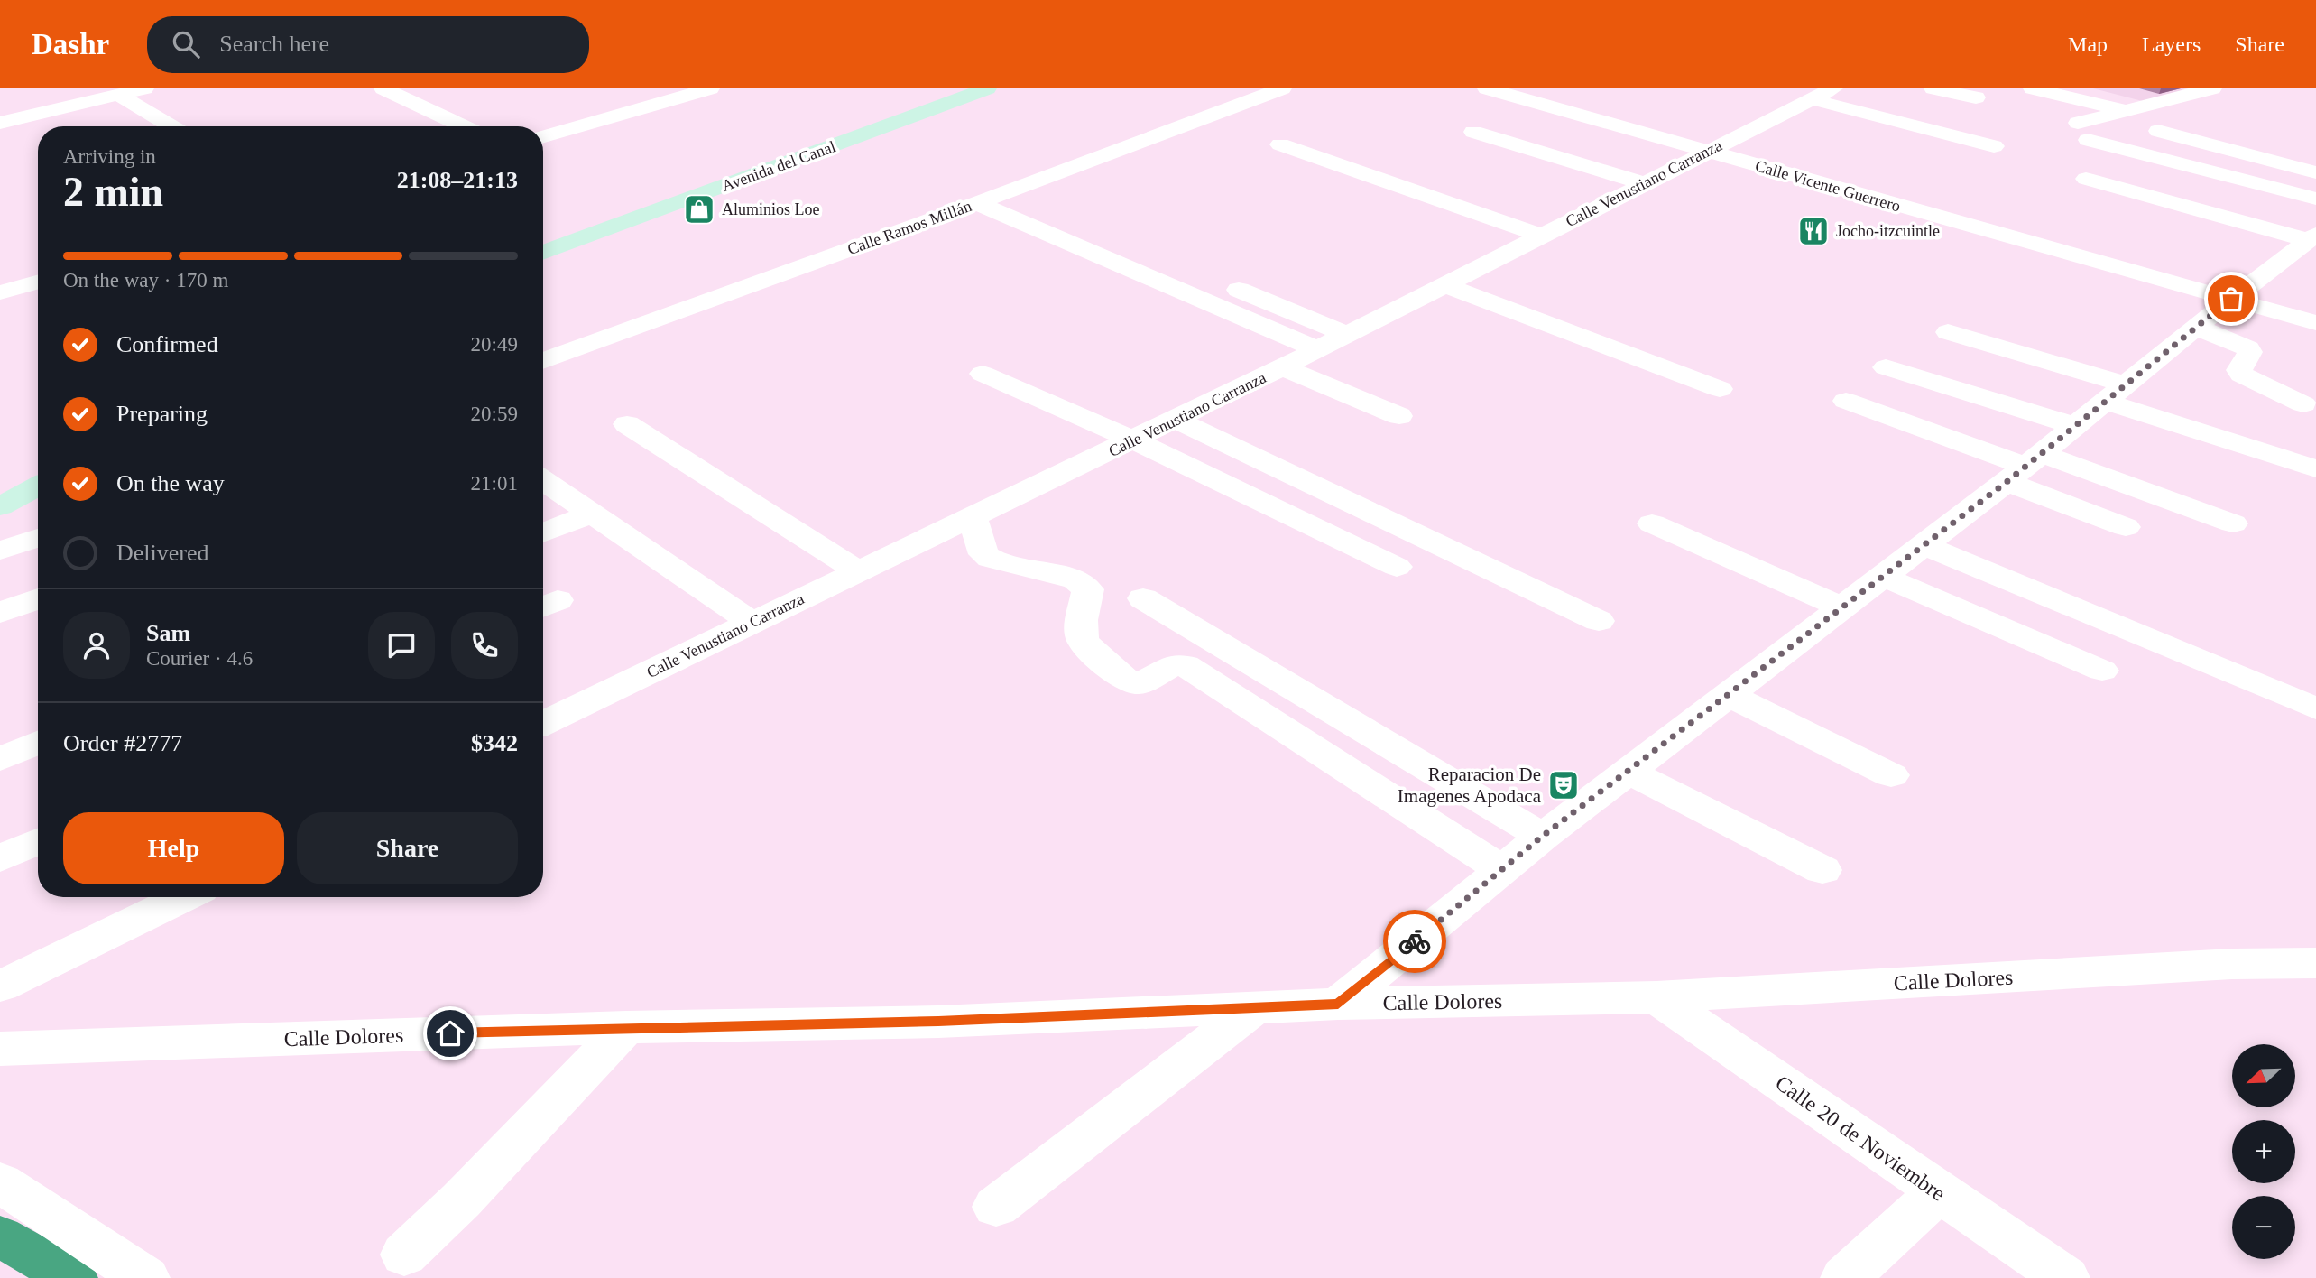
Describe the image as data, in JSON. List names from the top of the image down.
{
  "streets": {
    "main road": ["Avenida del Canal"],
    "street": [
      "Calle Venustiano Carranza",
      "Calle Vicente Guerrero",
      "Calle Ramos Millán",
      "Calle Dolores",
      "Calle 20 de Noviembre"
    ]
  },
  "crossings": [
    ["Calle Venustiano Carranza", "Calle Vicente Guerrero"],
    ["Calle Dolores", "Calle 20 de Noviembre"]
  ],
  "places": {
    "shop": ["Aluminios Loe"],
    "restaurant": ["Jocho-itzcuintle"],
    "theatre": ["Reparacion De Imagenes Apodaca"]
  },
  "north": "bottom left",
  "page": {
    "header": "Dashr",
    "search": "Search here",
    "nav": ["Map", "Layers", "Share"],
    "heading": ["2 min", "Arriving in", "21:08–21:13"],
    "panel": [
      "Sam",
      "Courier · 4.6",
      "Order #2777",
      "$342"
    ],
    "bar": "On the way · 170 m",
    "list": [
      ["Confirmed", "20:49"],
      ["Preparing", "20:59"],
      ["On the way", "21:01"],
      "Delivered"
    ],
    "buttons": ["Help", "Share"],
    "map_buttons": ["+", "−"]
  }
}
